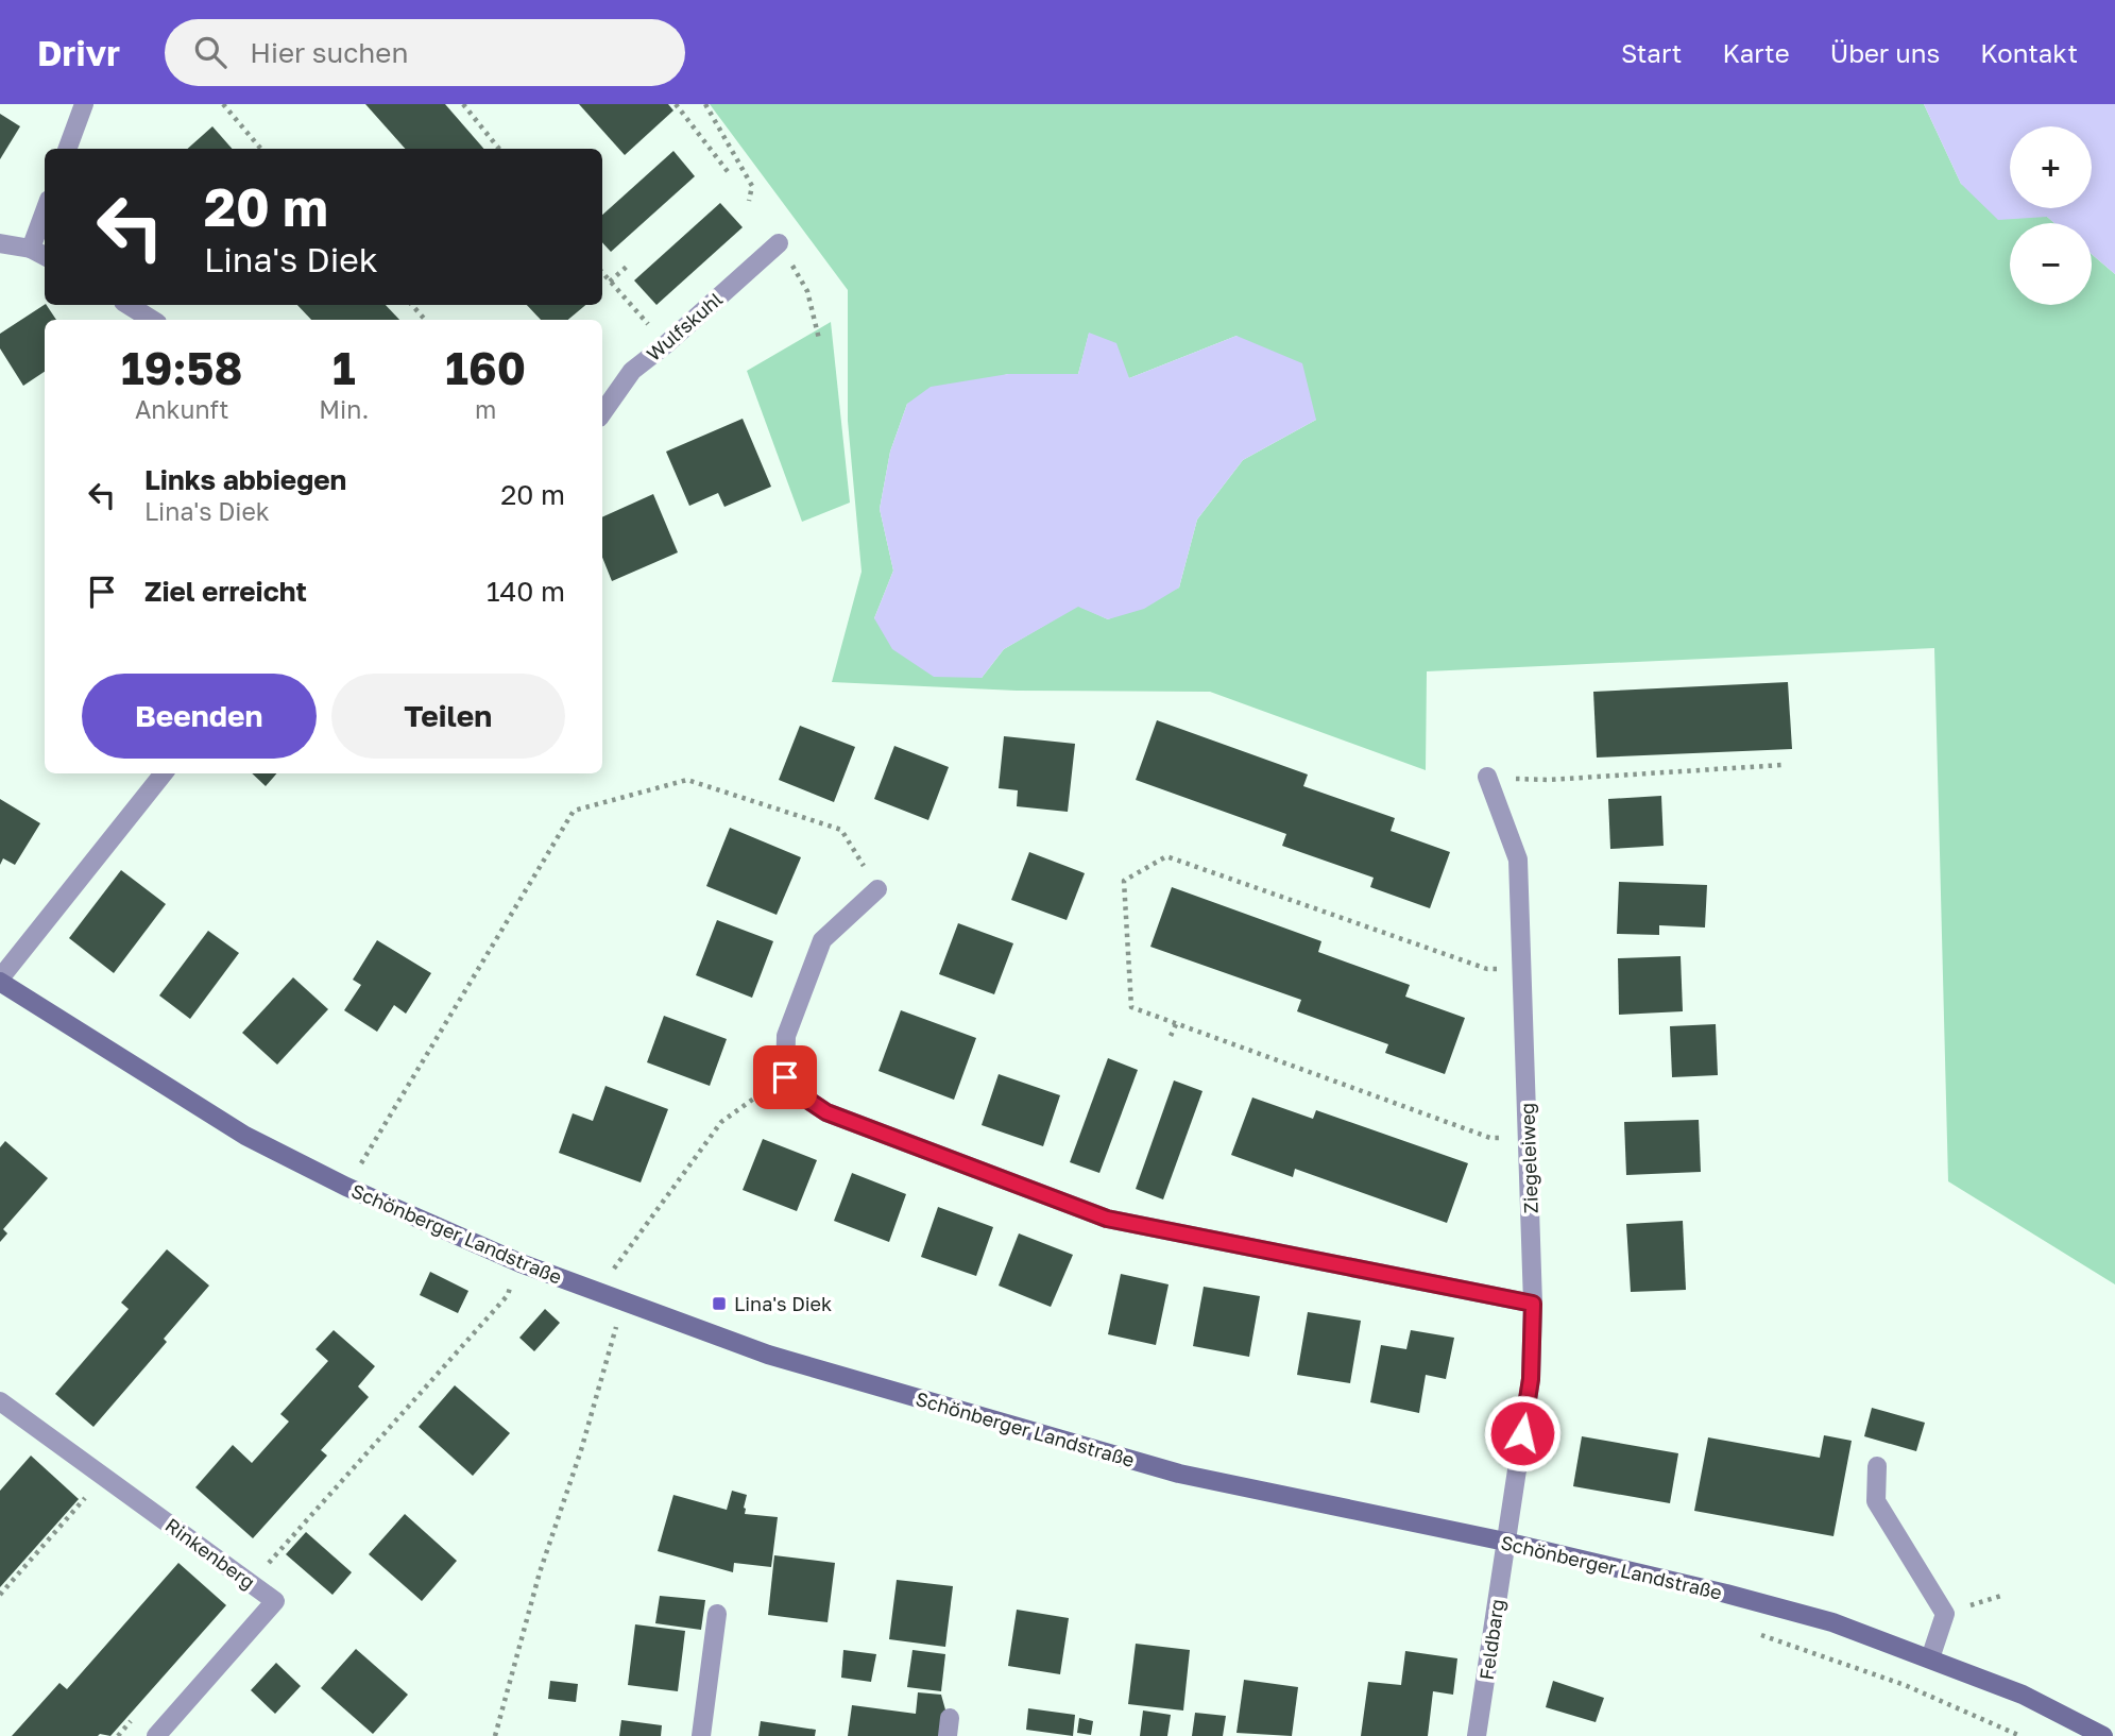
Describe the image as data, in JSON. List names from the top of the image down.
{
  "streets": {
    "main road": ["Schönberger Landstraße"],
    "street": [
      "Wulfskuhl",
      "Ziegeleiweg",
      "Rinkenberg",
      "Feldbarg"
    ]
  },
  "crossings": [
    ["Ziegeleiweg", "Schönberger Landstraße"],
    ["Ziegeleiweg", "Feldbarg"],
    ["Schönberger Landstraße", "Feldbarg"]
  ],
  "places": {
    "transit": ["Lina's Diek"]
  },
  "page": {
    "header": "Drivr",
    "search": "Hier suchen",
    "nav": [
      "Start",
      "Karte",
      "Über uns",
      "Kontakt"
    ],
    "map_buttons": ["+", "−"],
    "turn": ["20 m", "Lina's Diek"],
    "eta": [
      "19:58",
      "Ankunft",
      "1",
      "Min.",
      "160",
      "m"
    ],
    "list": [
      {
        "name": "Links abbiegen",
        "note": "Lina's Diek",
        "value": "20 m"
      },
      {
        "name": "Ziel erreicht",
        "value": "140 m"
      }
    ],
    "buttons": ["Beenden", "Teilen"]
  }
}
